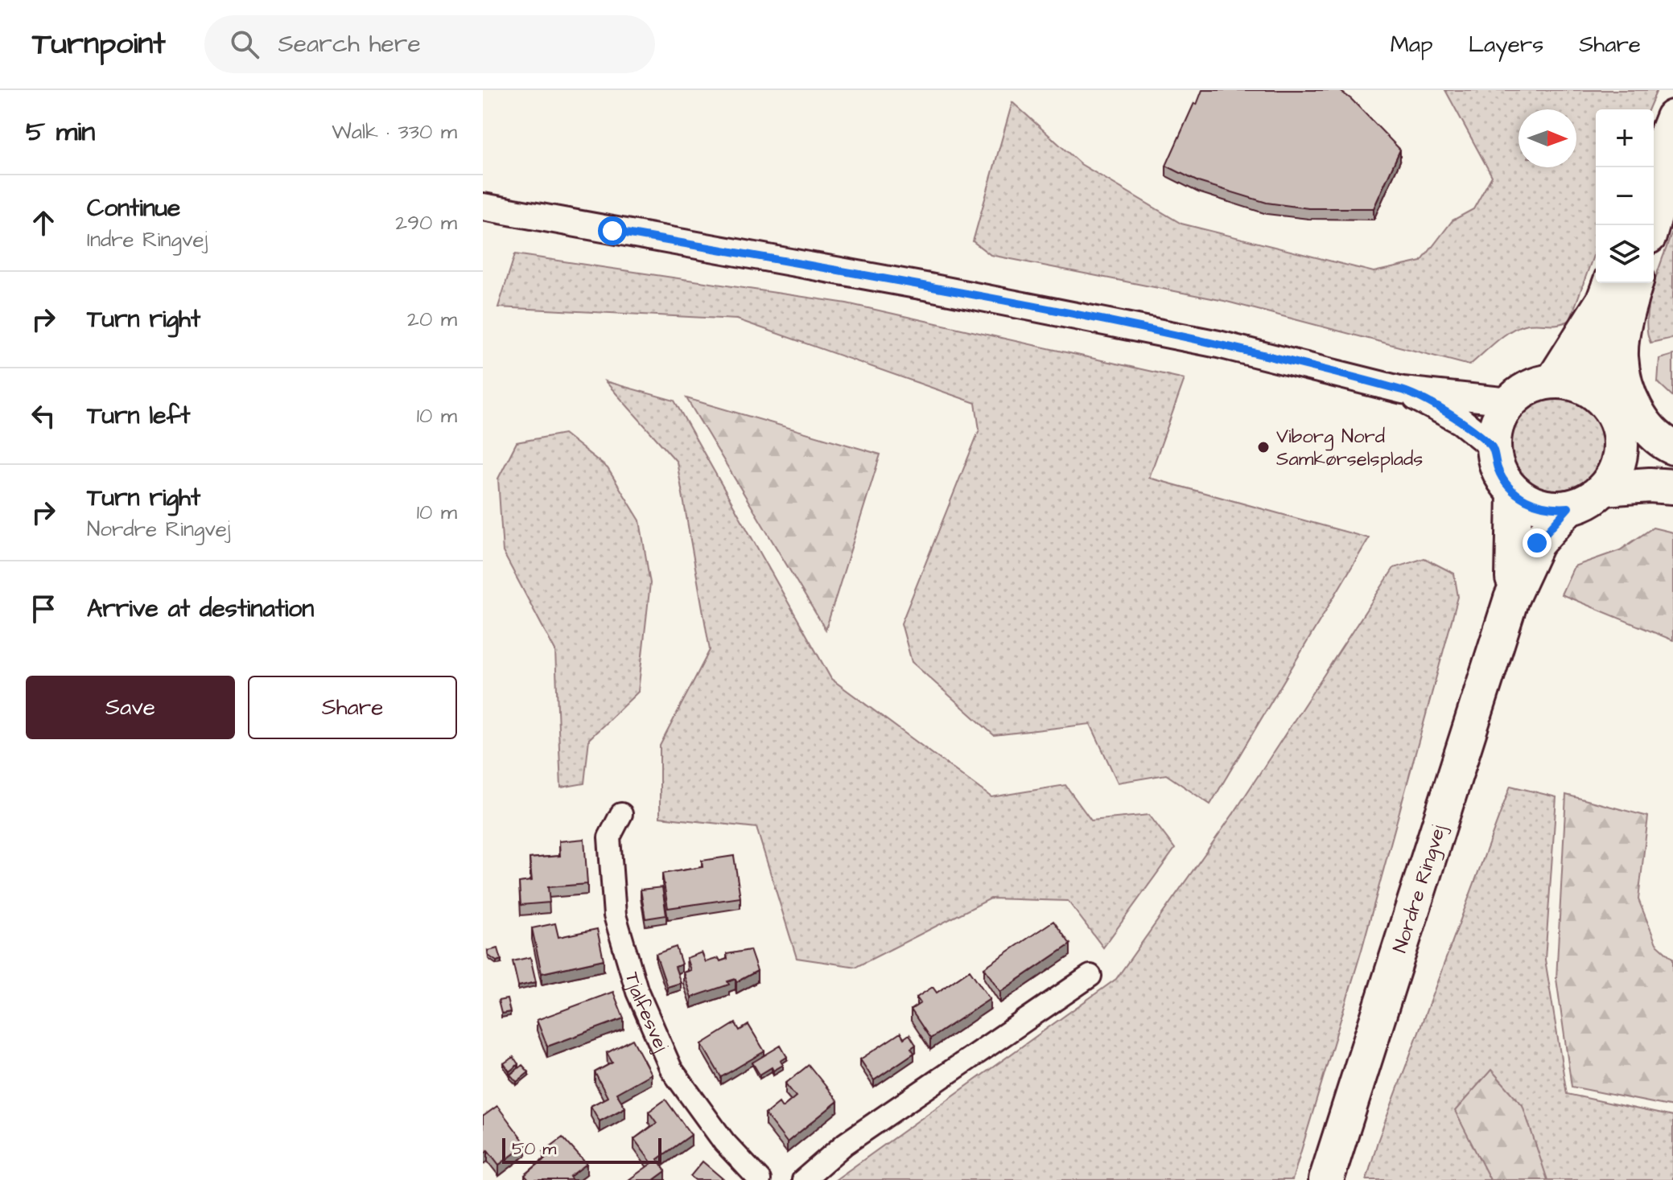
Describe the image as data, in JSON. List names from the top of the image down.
{
  "streets": {
    "main road": ["Nordre Ringvej"],
    "street": ["Tjalfesvej"]
  },
  "places": ["Viborg Nord Samkørselsplads"],
  "scale_bar": "50 m",
  "north": "right",
  "page": {
    "header": "Turnpoint",
    "search": "Search here",
    "nav": ["Map", "Layers", "Share"],
    "heading": ["5 min", "Walk · 330 m"],
    "map_buttons": ["+", "−"],
    "list": [
      ["Continue", "Indre Ringvej", "290 m"],
      ["Turn right", "20 m"],
      ["Turn left", "10 m"],
      ["Turn right", "Nordre Ringvej", "10 m"],
      "Arrive at destination"
    ],
    "buttons": ["Save", "Share"],
    "scale": "50 m"
  }
}
